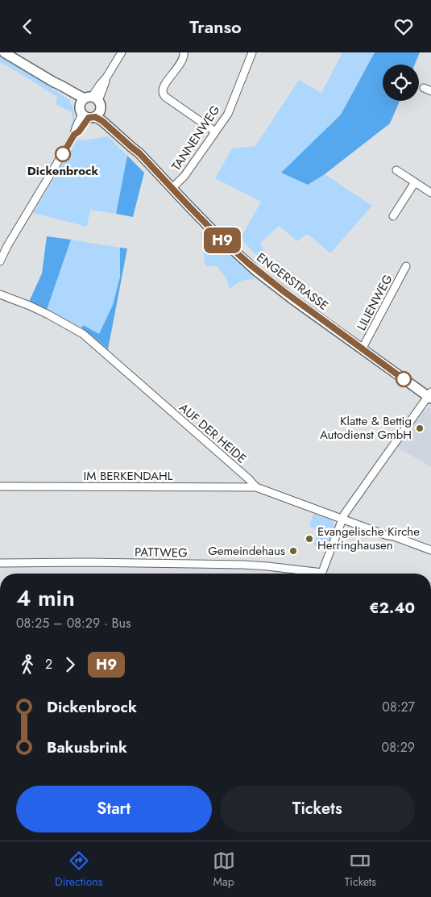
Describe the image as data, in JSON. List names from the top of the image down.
{
  "streets": {
    "main road": ["ENGERSTRASSE"],
    "street": [
      "TANNENWEG",
      "LILIENWEG",
      "AUF DER HEIDE",
      "IM BERKENDAHL",
      "PATTWEG"
    ]
  },
  "crossings": [
    ["TANNENWEG", "ENGERSTRASSE"],
    ["ENGERSTRASSE", "LILIENWEG"],
    ["AUF DER HEIDE", "IM BERKENDAHL"]
  ],
  "places": [
    "Dickenbrock",
    "Klatte & Bettig Autodienst GmbH",
    "Evangelische Kirche Herringhausen",
    "Gemeindehaus"
  ],
  "lines": ["bus line H9"],
  "page": {
    "header": "Transo",
    "on_map": "H9",
    "heading": ["4 min", "08:25 – 08:29 · Bus", "€2.40"],
    "legs": ["2", "H9"],
    "list": [
      {
        "name": "Dickenbrock",
        "value": "08:27"
      },
      {
        "name": "Bakusbrink",
        "value": "08:29"
      }
    ],
    "buttons": ["Start", "Tickets"],
    "tabs": ["Directions", "Map", "Tickets"]
  }
}
